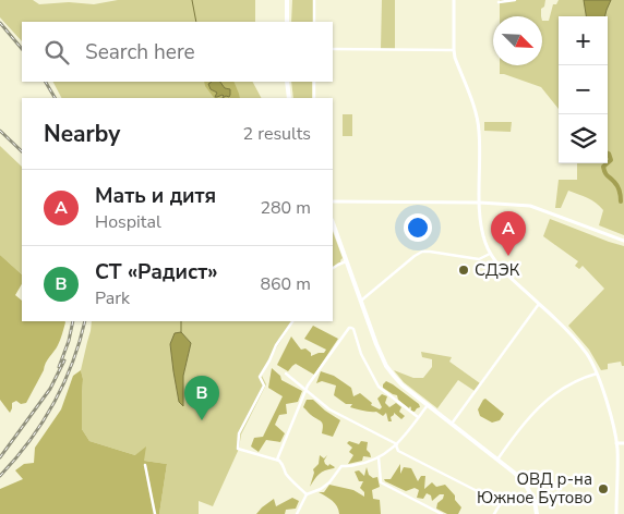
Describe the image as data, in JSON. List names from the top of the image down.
{
  "places": ["СДЭК", "ОВД р-на Южное Бутово"],
  "north": "bottom right",
  "page": {
    "map_buttons": ["+", "−"],
    "search": "Search here",
    "heading": ["Nearby", "2 results"],
    "list": [
      {
        "mark": "A",
        "name": "Мать и дитя",
        "note": "Hospital",
        "value": "280 m"
      },
      {
        "mark": "B",
        "name": "СТ «Радист»",
        "note": "Park",
        "value": "860 m"
      }
    ],
    "pins": ["A", "B"]
  }
}
